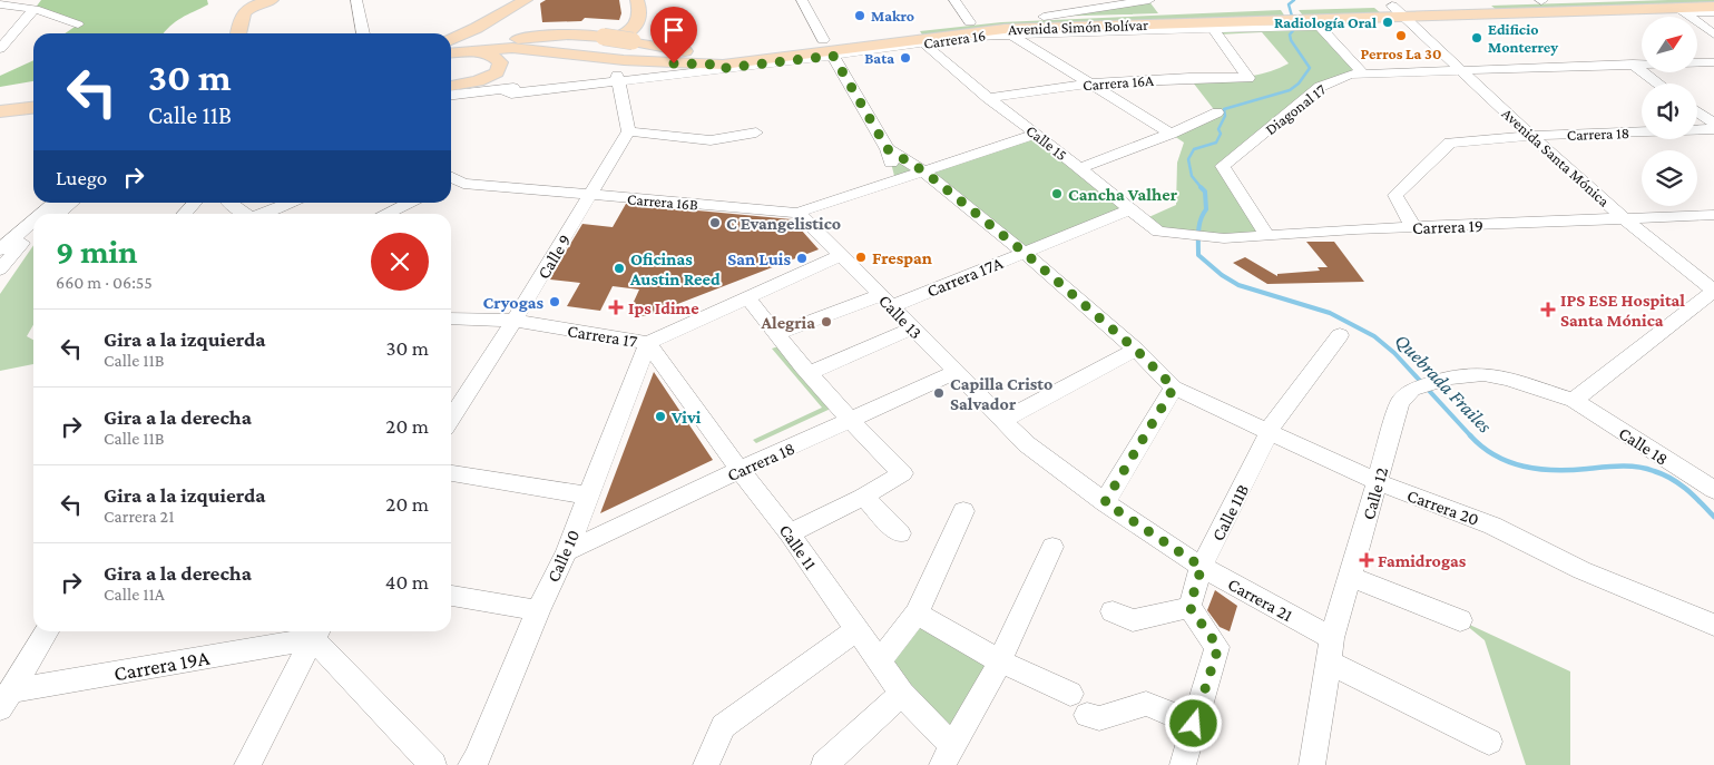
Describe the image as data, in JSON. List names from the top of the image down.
{
  "streets": {
    "main road": ["Avenida Simón Bolívar"],
    "street": [
      "Carrera 16",
      "Carrera 16A",
      "Diagonal 17",
      "Carrera 18",
      "Calle 15",
      "Avenida Santa Mónica",
      "Carrera 16B",
      "Carrera 19",
      "Calle 9",
      "Carrera 17A",
      "Calle 13",
      "Carrera 17",
      "Calle 18",
      "Calle 12",
      "Carrera 20",
      "Calle 11B",
      "Calle 11",
      "Calle 10",
      "Carrera 21",
      "Carrera 19A"
    ]
  },
  "crossings": [
    ["Avenida Simón Bolívar", "Carrera 16"],
    ["Avenida Simón Bolívar", "Carrera 16A"],
    ["Avenida Simón Bolívar", "Calle 15"],
    ["Avenida Simón Bolívar", "Avenida Santa Mónica"],
    ["Carrera 16", "Carrera 16A"],
    ["Carrera 16", "Calle 15"],
    ["Carrera 16A", "Calle 15"],
    ["Diagonal 17", "Avenida Santa Mónica"],
    ["Diagonal 17", "Carrera 19"],
    ["Carrera 18", "Avenida Santa Mónica"],
    ["Carrera 18", "Carrera 19"],
    ["Carrera 18", "Calle 13"],
    ["Carrera 18", "Calle 11"],
    ["Carrera 18", "Calle 10"],
    ["Calle 15", "Carrera 19"],
    ["Calle 15", "Carrera 17A"],
    ["Avenida Santa Mónica", "Carrera 19"],
    ["Carrera 16B", "Calle 9"],
    ["Carrera 16B", "Calle 13"],
    ["Calle 9", "Carrera 17"],
    ["Carrera 17A", "Calle 13"],
    ["Calle 13", "Carrera 17"],
    ["Calle 13", "Carrera 21"],
    ["Carrera 17", "Calle 11"],
    ["Carrera 17", "Calle 10"],
    ["Calle 18", "Calle 12"],
    ["Calle 12", "Carrera 20"],
    ["Calle 12", "Carrera 21"],
    ["Carrera 20", "Calle 11B"],
    ["Calle 11B", "Carrera 21"],
    ["Calle 11", "Calle 10"]
  ],
  "water": ["Quebrada Frailes"],
  "places": {
    "other": [
      "Makro",
      "Radiología Oral",
      "Perros La 30",
      "Edificio Monterrey",
      "Bata",
      "Cancha Valher",
      "C Evangelistico",
      "Frespan",
      "San Luis",
      "Oficinas Austin Reed",
      "Cryogas",
      "Alegria",
      "Capilla Cristo Salvador",
      "Vivi"
    ],
    "health": ["Ips Idime", "IPS ESE Hospital Santa Mónica", "Famidrogas"]
  },
  "north": "top right",
  "page": {
    "turn": ["30 m", "Calle 11B"],
    "then": "Luego",
    "heading": ["9 min", "660 m · 06:55"],
    "list": [
      {
        "name": "Gira a la izquierda",
        "note": "Calle 11B",
        "value": "30 m"
      },
      {
        "name": "Gira a la derecha",
        "note": "Calle 11B",
        "value": "20 m"
      },
      {
        "name": "Gira a la izquierda",
        "note": "Carrera 21",
        "value": "20 m"
      },
      {
        "name": "Gira a la derecha",
        "note": "Calle 11A",
        "value": "40 m"
      }
    ]
  }
}
